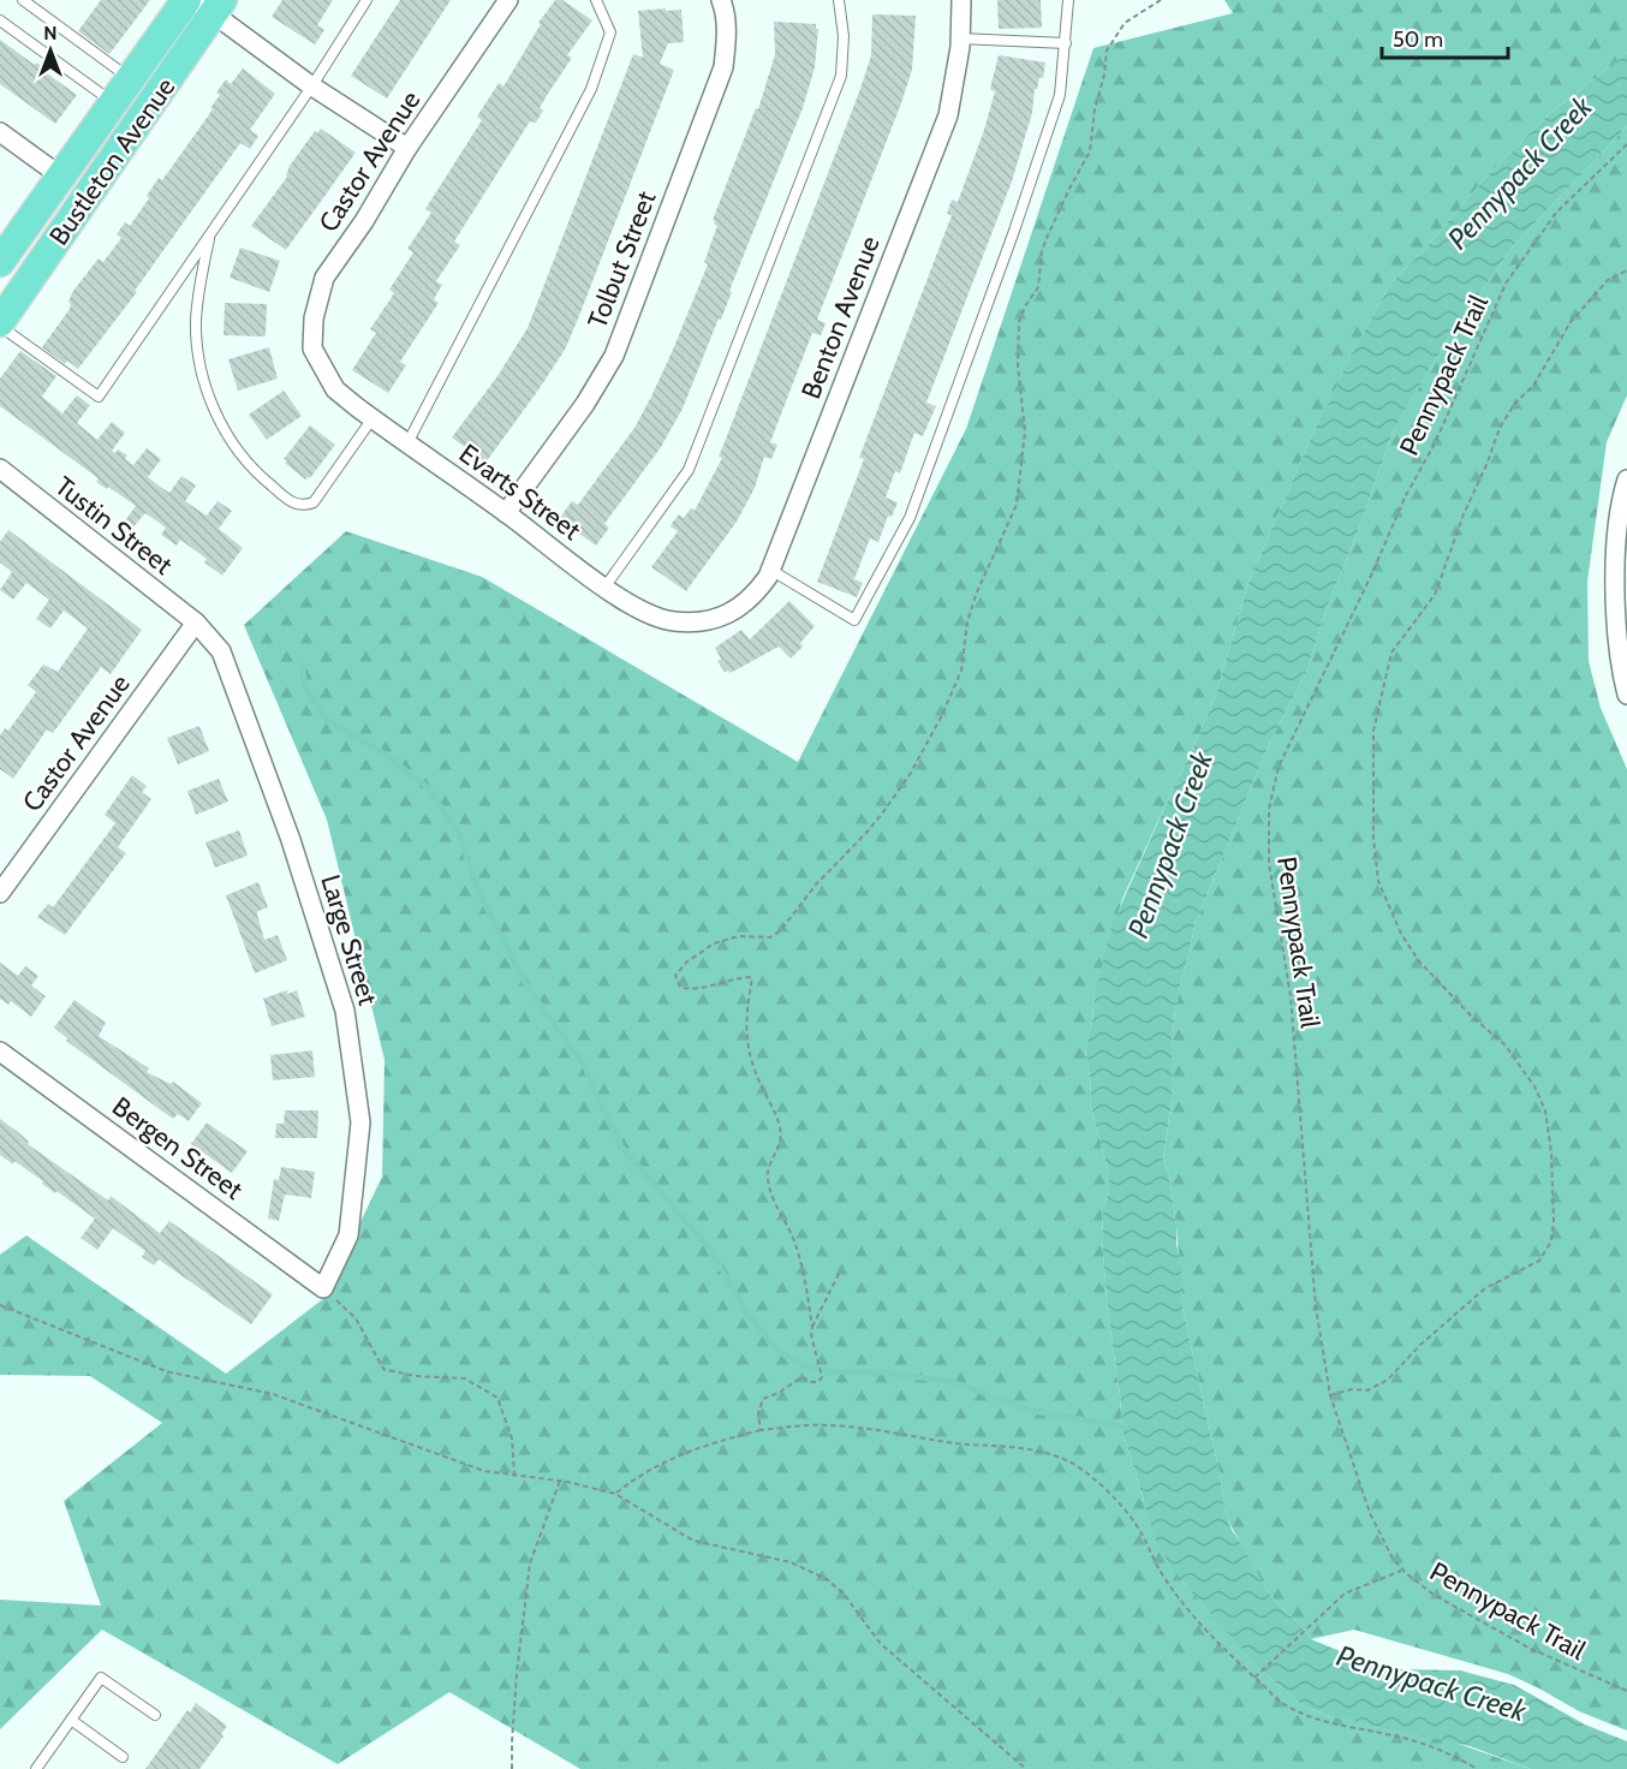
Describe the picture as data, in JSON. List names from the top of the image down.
{
  "streets": {
    "main road": ["Bustleton Avenue"],
    "street": [
      "Castor Avenue",
      "Tolbut Street",
      "Benton Avenue",
      "Evarts Street",
      "Tustin Street",
      "Large Street",
      "Bergen Street"
    ],
    "path": ["Pennypack Trail"]
  },
  "crossings": [
    ["Castor Avenue", "Evarts Street"],
    ["Castor Avenue", "Tustin Street"],
    ["Castor Avenue", "Large Street"],
    ["Tolbut Street", "Evarts Street"],
    ["Benton Avenue", "Evarts Street"],
    ["Tustin Street", "Large Street"],
    ["Large Street", "Bergen Street"]
  ],
  "water": ["Pennypack Creek"],
  "scale_bar": "50 m",
  "north": "top"
}
